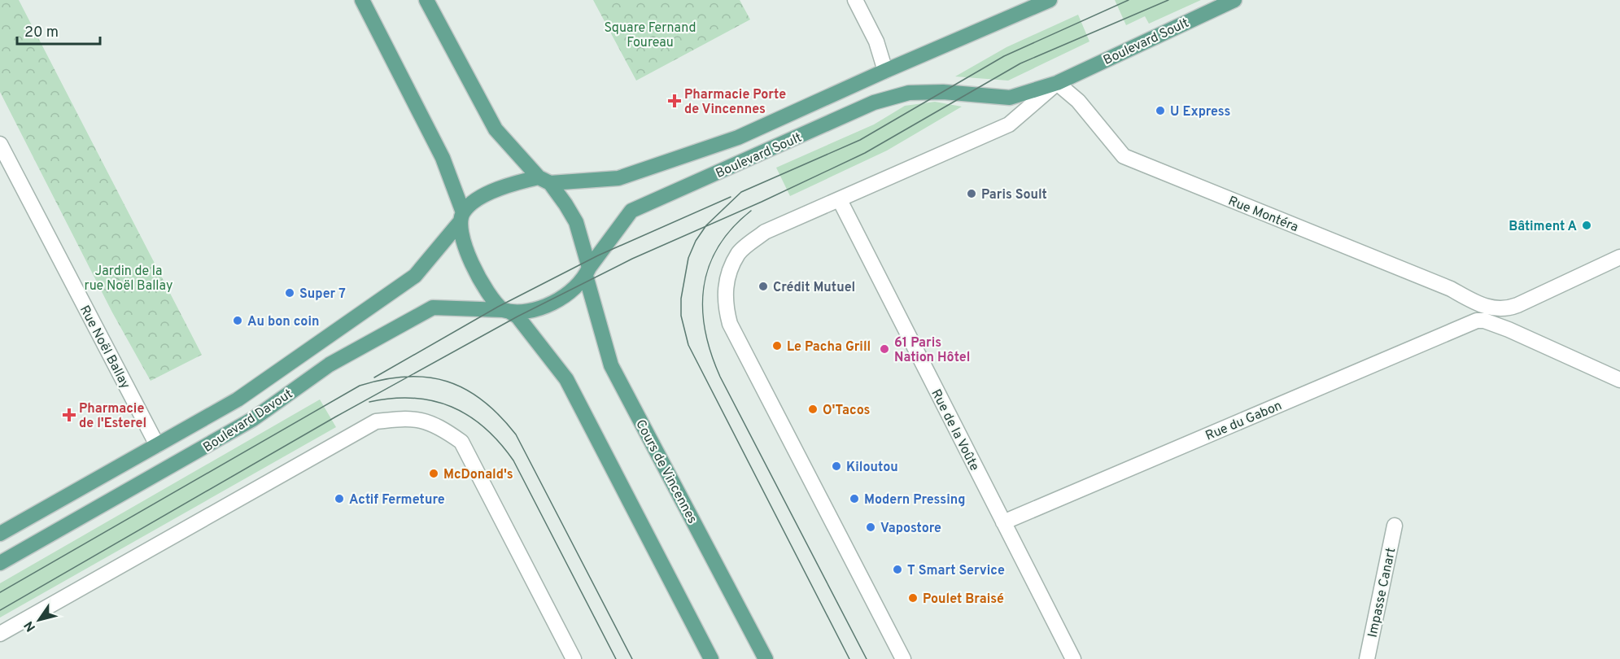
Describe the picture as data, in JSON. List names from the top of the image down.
{
  "streets": {
    "main road": ["Boulevard Soult", "Boulevard Davout", "Cours de Vincennes"],
    "street": [
      "Rue Montéra",
      "Rue Noël Ballay",
      "Rue du Gabon",
      "Rue de la Voûte",
      "Impasse Canart"
    ]
  },
  "crossings": [
    ["Boulevard Soult", "Rue Montéra"],
    ["Boulevard Soult", "Boulevard Davout"],
    ["Boulevard Soult", "Rue de la Voûte"],
    ["Boulevard Soult", "Cours de Vincennes"],
    ["Rue Montéra", "Rue du Gabon"],
    ["Rue Noël Ballay", "Boulevard Davout"],
    ["Boulevard Davout", "Cours de Vincennes"],
    ["Rue du Gabon", "Rue de la Voûte"]
  ],
  "parks": ["Square Fernand Foureau", "Jardin de la rue Noël Ballay"],
  "places": {
    "health": ["Pharmacie Porte de Vincennes", "Pharmacie de l'Esterel"],
    "other": [
      "U Express",
      "Paris Soult",
      "Bâtiment A",
      "Crédit Mutuel",
      "Super 7",
      "Au bon coin",
      "Le Pacha Grill",
      "61 Paris Nation Hôtel",
      "O'Tacos",
      "Kiloutou",
      "McDonald's",
      "Actif Fermeture",
      "Modern Pressing",
      "Vapostore",
      "T Smart Service",
      "Poulet Braisé"
    ]
  },
  "scale_bar": "20 m",
  "north": "bottom left"
}
